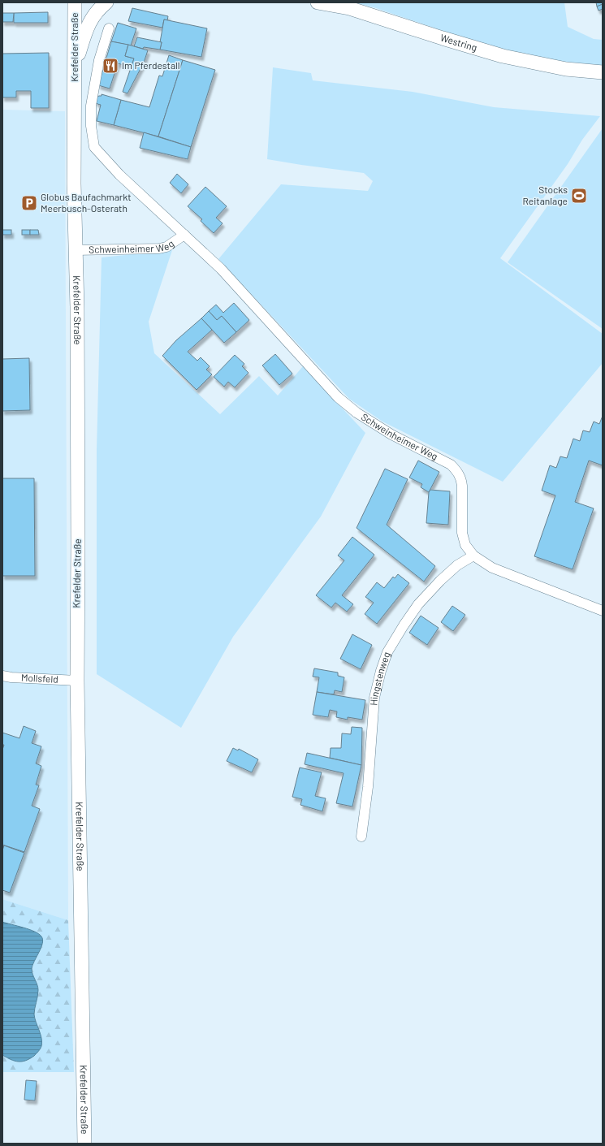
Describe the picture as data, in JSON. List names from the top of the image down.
{
  "streets": {
    "main road": ["Westring", "Krefelder Straße"],
    "street": ["Schweinheimer Weg", "Mollsfeld", "Hingstenweg"]
  },
  "crossings": [
    ["Krefelder Straße", "Schweinheimer Weg"],
    ["Krefelder Straße", "Mollsfeld"],
    ["Schweinheimer Weg", "Hingstenweg"]
  ],
  "places": {
    "restaurant": ["Im Pferdestall"],
    "sports": ["Stocks Reitanlage"],
    "parking": ["Globus Baufachmarkt Meerbusch-Osterath"]
  }
}
